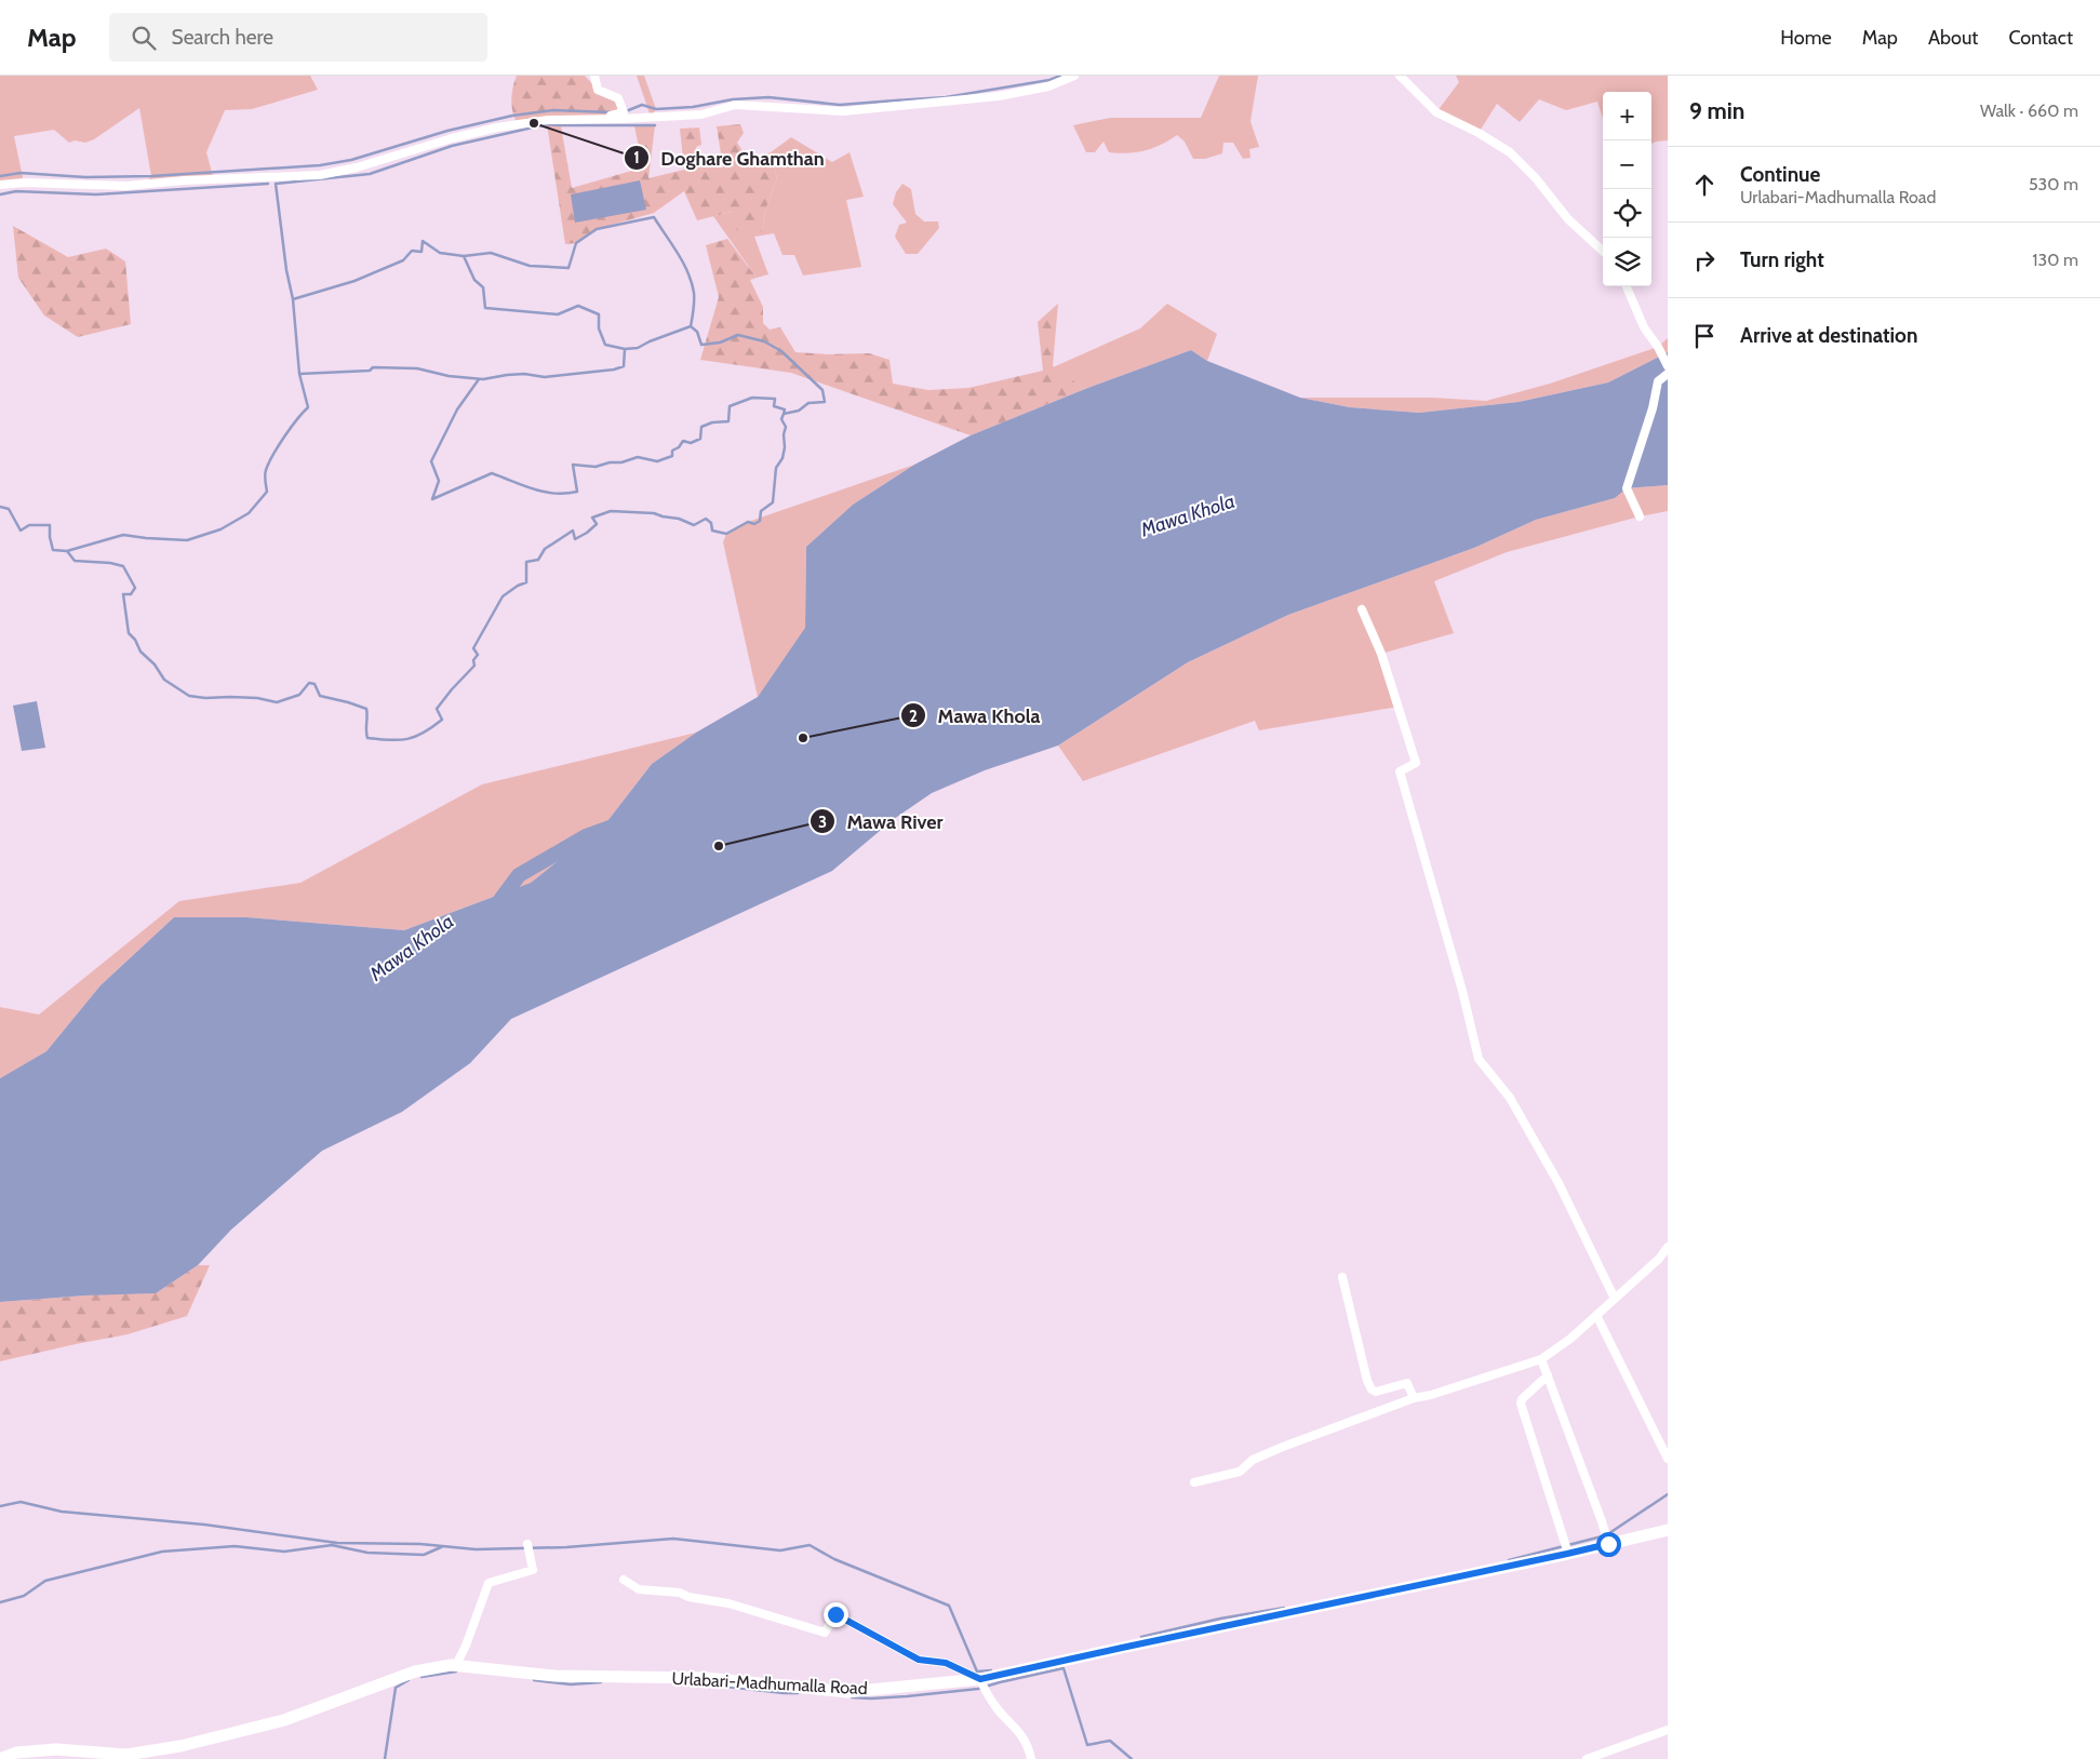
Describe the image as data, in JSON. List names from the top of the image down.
{
  "streets": {
    "main road": ["Urlabari-Madhumalla Road"]
  },
  "water": ["Mawa Khola"],
  "places": ["Doghare Ghamthan", "Mawa Khola", "Mawa River"],
  "page": {
    "header": "Map",
    "search": "Search here",
    "nav": [
      "Home",
      "Map",
      "About",
      "Contact"
    ],
    "heading": ["9 min", "Walk · 660 m"],
    "map_buttons": ["+", "−"],
    "list": [
      ["Continue", "Urlabari-Madhumalla Road", "530 m"],
      ["Turn right", "130 m"],
      "Arrive at destination"
    ]
  }
}
